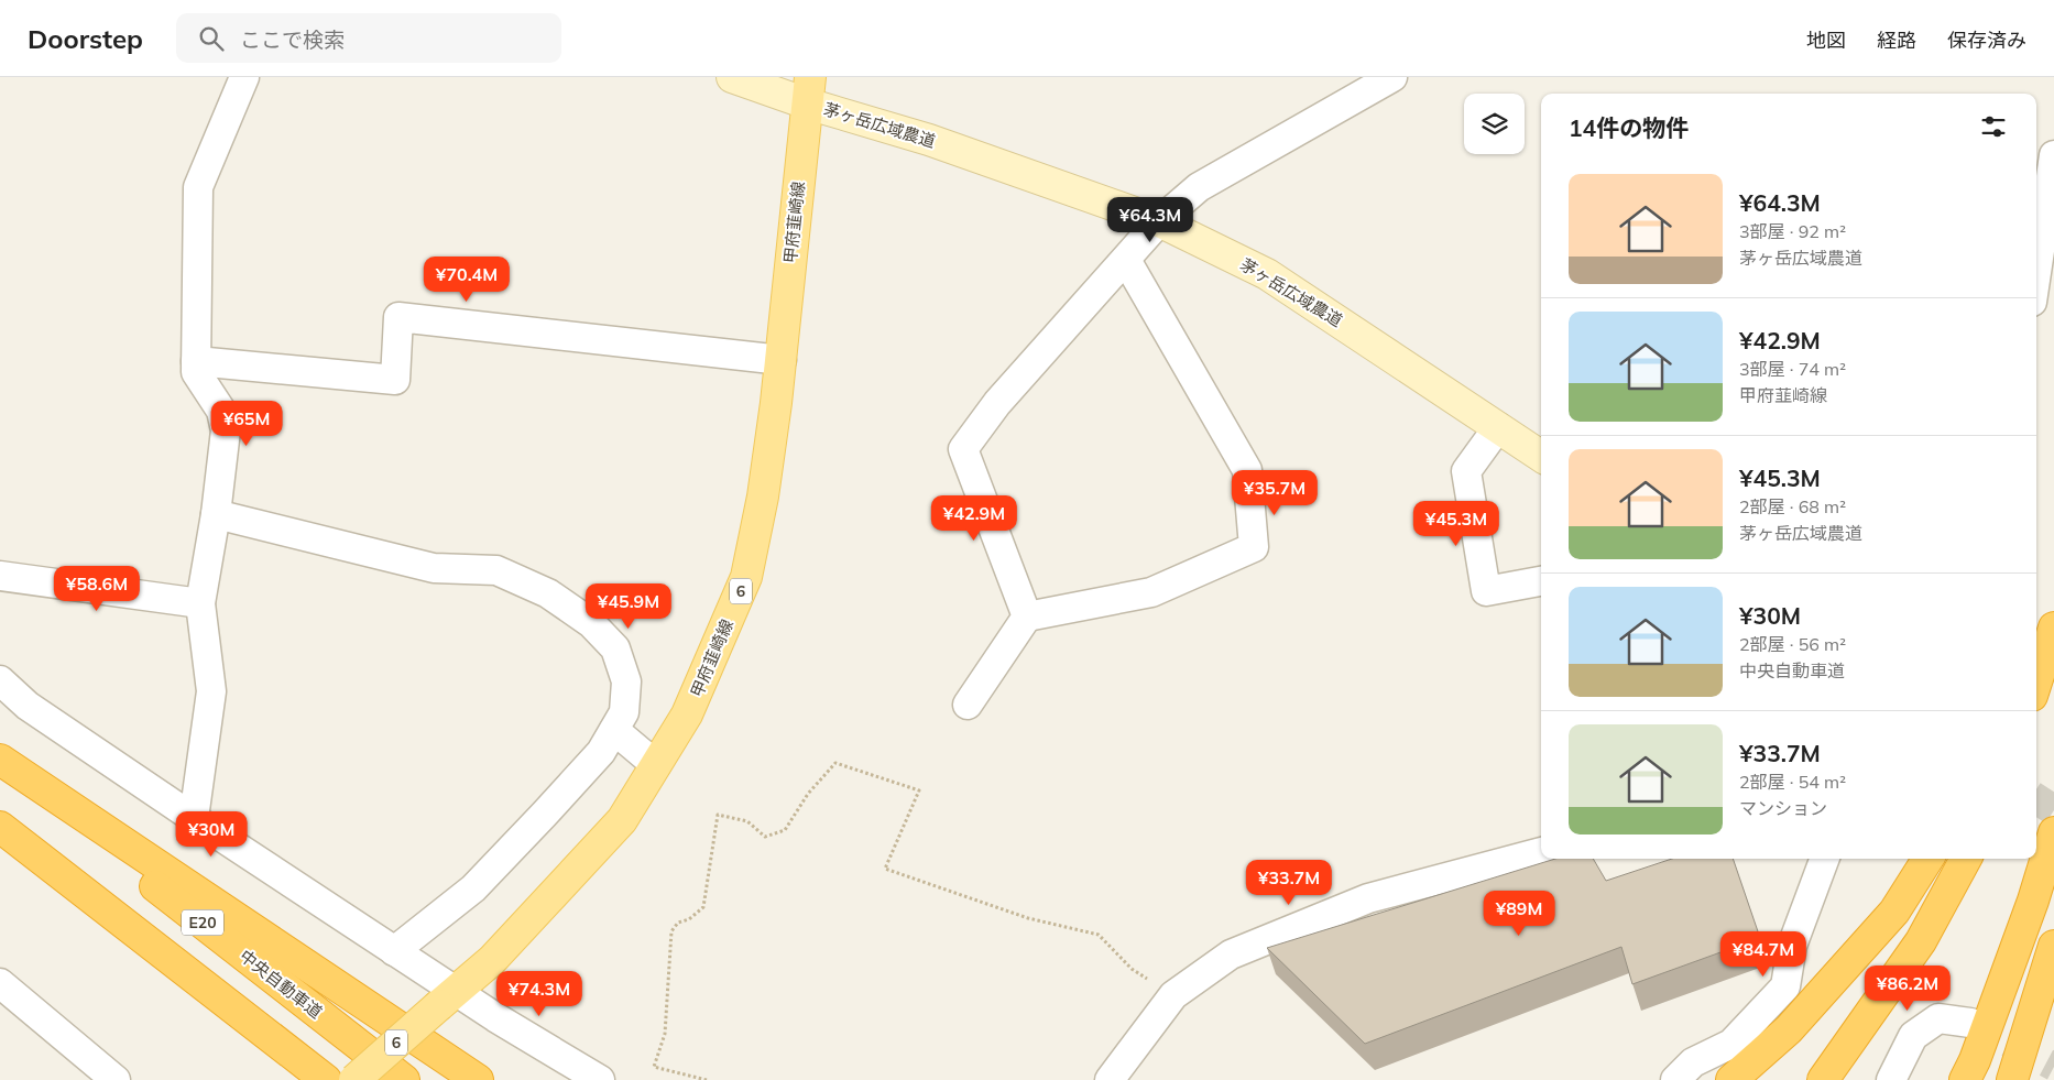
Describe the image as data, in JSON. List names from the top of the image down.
{
  "streets": {
    "highway": ["E20", "中央自動車道"],
    "main road": ["甲府韮崎線", "6"],
    "street": ["茅ヶ岳広域農道"]
  },
  "crossings": [
    ["茅ヶ岳広域農道", "甲府韮崎線"]
  ],
  "page": {
    "header": "Doorstep",
    "search": "ここで検索",
    "nav": ["地図", "経路", "保存済み"],
    "heading": "14件の物件",
    "list": [
      {
        "name": "¥64.3M",
        "note": "3部屋 · 92 m² · 茅ヶ岳広域農道"
      },
      {
        "name": "¥42.9M",
        "note": "3部屋 · 74 m² · 甲府韮崎線"
      },
      {
        "name": "¥45.3M",
        "note": "2部屋 · 68 m² · 茅ヶ岳広域農道"
      },
      {
        "name": "¥30M",
        "note": "2部屋 · 56 m² · 中央自動車道"
      },
      {
        "name": "¥33.7M",
        "note": "2部屋 · 54 m² · マンション"
      }
    ],
    "price": [
      "¥64.3M",
      "¥70.4M",
      "¥65M",
      "¥35.7M",
      "¥42.9M",
      "¥45.3M",
      "¥58.6M",
      "¥45.9M",
      "¥30M",
      "¥33.7M",
      "¥89M",
      "¥84.7M",
      "¥86.2M",
      "¥74.3M"
    ]
  }
}
